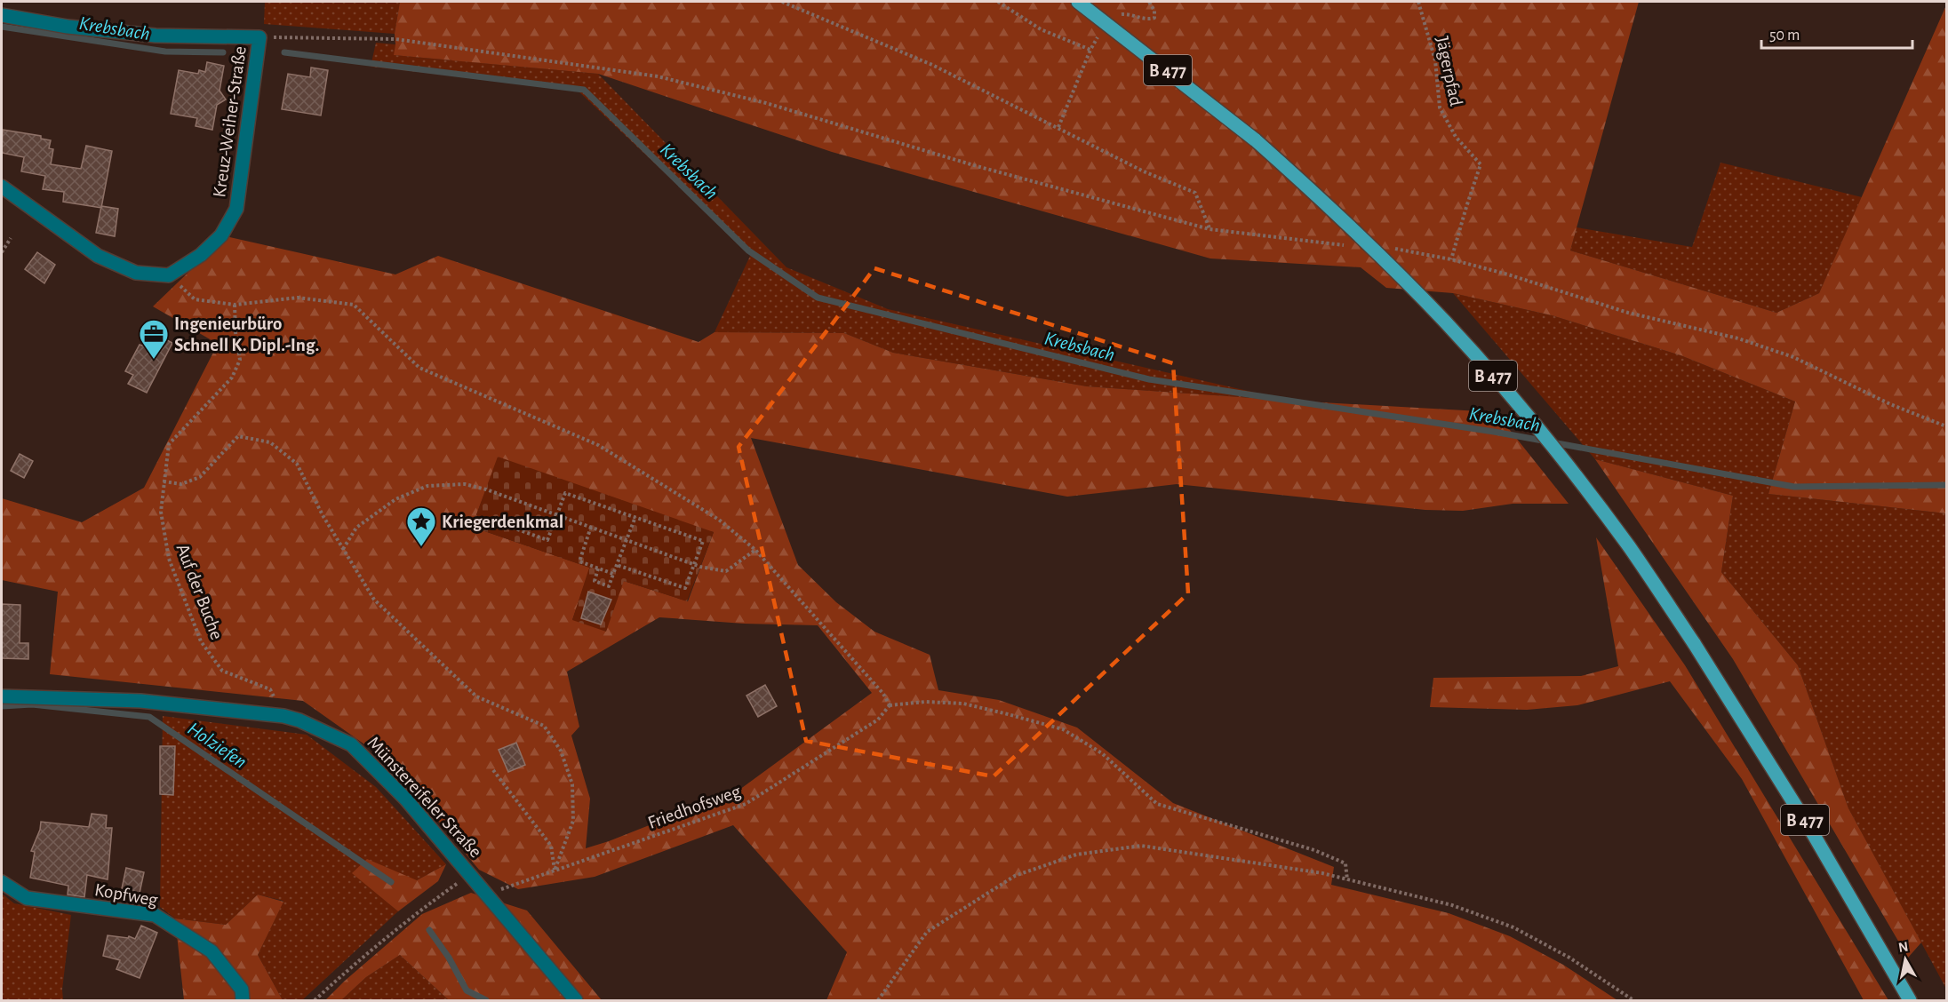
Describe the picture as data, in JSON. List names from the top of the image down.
{
  "streets": {
    "main road": ["B 477"],
    "street": ["Kreuz-Weiher-Straße", "Münstereifeler Straße", "Kopfweg"],
    "path": ["Jägerpfad", "Auf der Buche", "Friedhofsweg"]
  },
  "crossings": [
    ["Auf der Buche", "Münstereifeler Straße"],
    ["Münstereifeler Straße", "Friedhofsweg"]
  ],
  "water": ["Krebsbach", "Holziefen"],
  "places": {
    "office": ["Ingenieurbüro Schnell K. Dipl.-Ing."],
    "place": ["Kriegerdenkmal"]
  },
  "scale_bar": "50 m",
  "north": "top"
}
